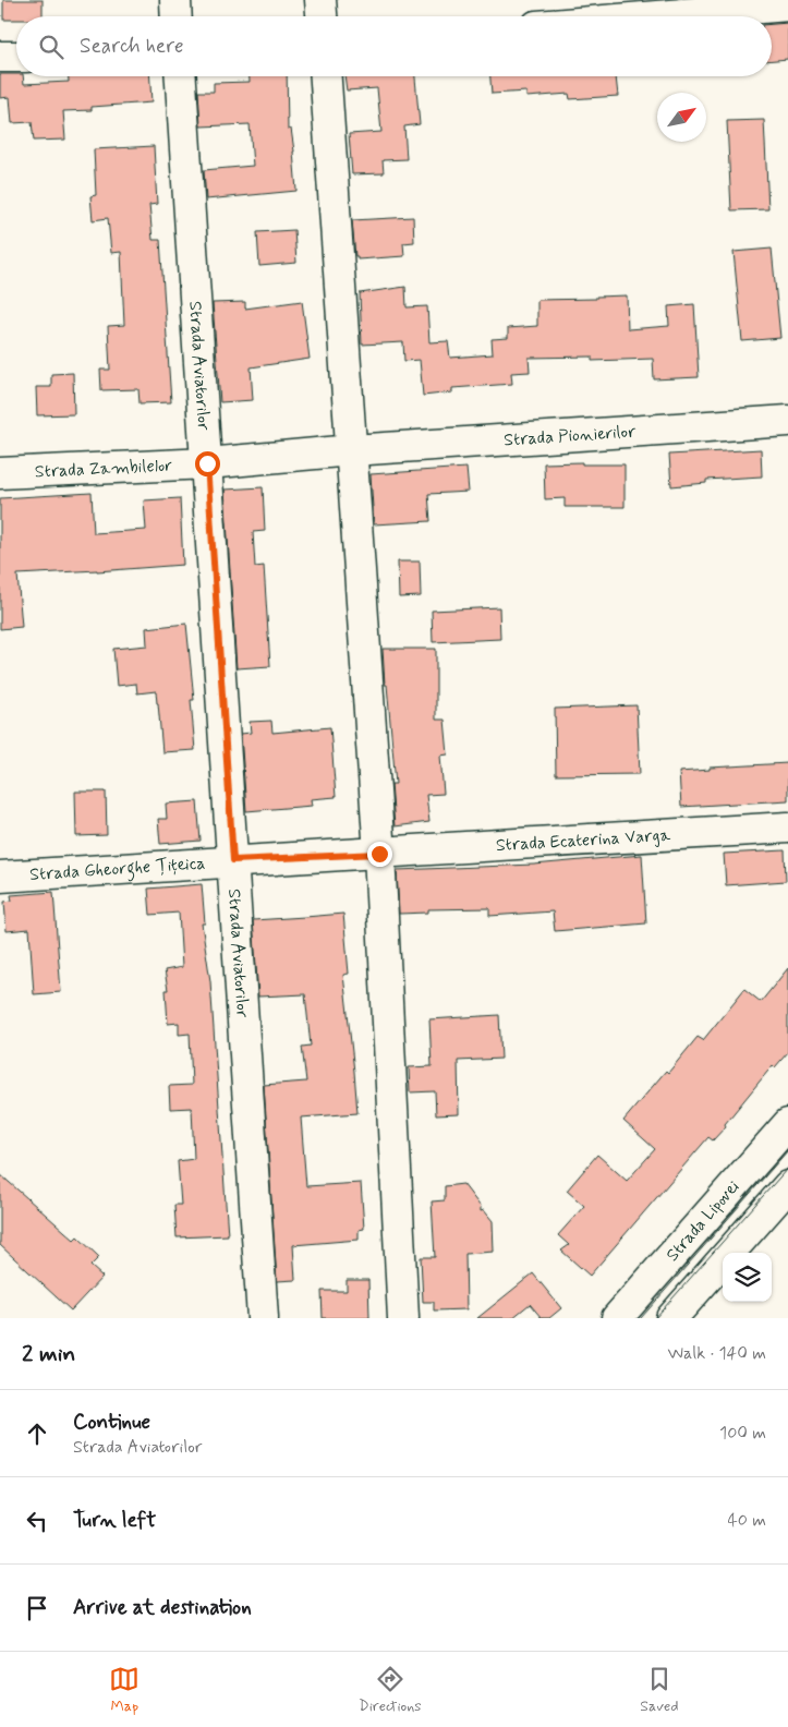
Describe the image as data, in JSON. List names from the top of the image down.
{
  "streets": {
    "street": [
      "Strada Aviatorilor",
      "Strada Pionierilor",
      "Strada Zambilelor",
      "Strada Ecaterina Varga",
      "Strada Gheorghe Țițeica",
      "Strada Lipovei"
    ]
  },
  "crossings": [
    ["Strada Aviatorilor", "Strada Pionierilor"],
    ["Strada Aviatorilor", "Strada Zambilelor"],
    ["Strada Aviatorilor", "Strada Ecaterina Varga"],
    ["Strada Aviatorilor", "Strada Gheorghe Țițeica"],
    ["Strada Pionierilor", "Strada Zambilelor"],
    ["Strada Ecaterina Varga", "Strada Gheorghe Țițeica"]
  ],
  "north": "top right",
  "page": {
    "search": "Search here",
    "heading": ["2 min", "Walk · 140 m"],
    "list": [
      ["Continue", "Strada Aviatorilor", "100 m"],
      ["Turn left", "40 m"],
      "Arrive at destination"
    ],
    "nav": ["Map", "Directions", "Saved"]
  }
}
